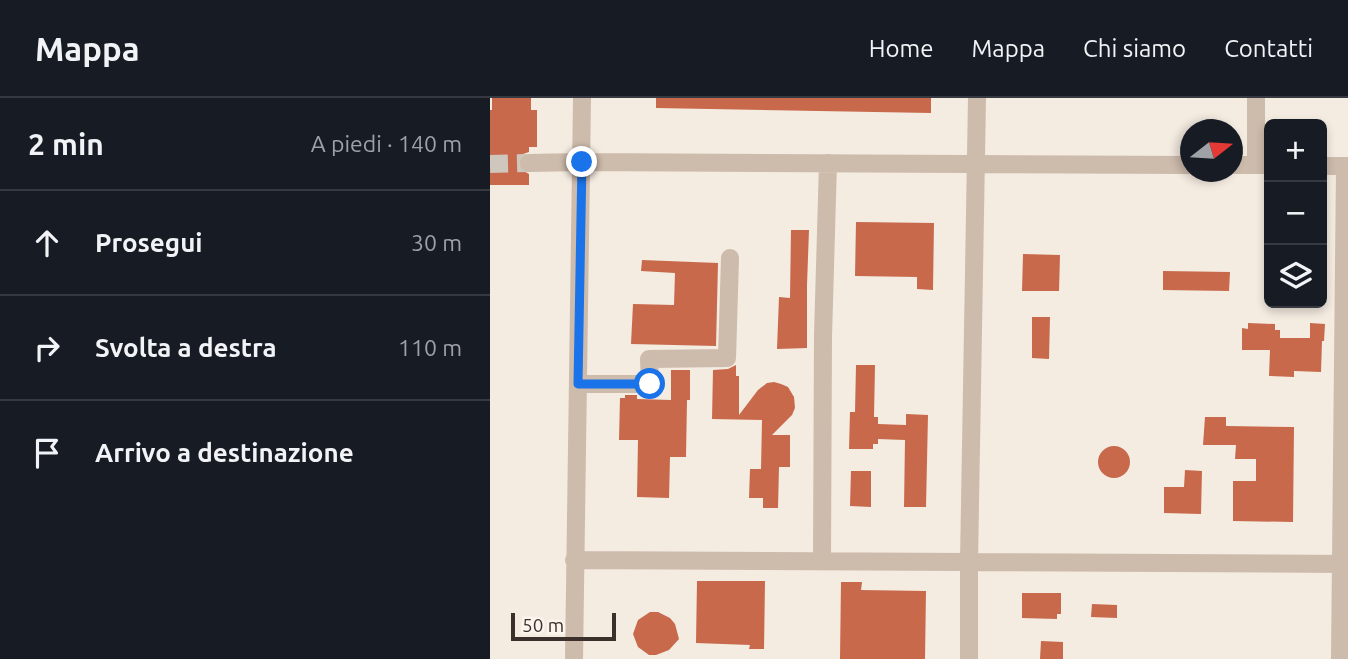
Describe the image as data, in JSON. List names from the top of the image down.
{
  "scale_bar": "50 m",
  "north": "right",
  "page": {
    "header": "Mappa",
    "nav": [
      "Home",
      "Mappa",
      "Chi siamo",
      "Contatti"
    ],
    "heading": ["2 min", "A piedi · 140 m"],
    "map_buttons": ["+", "−"],
    "list": [
      ["Prosegui", "30 m"],
      ["Svolta a destra", "110 m"],
      "Arrivo a destinazione"
    ],
    "scale": "50 m"
  }
}
